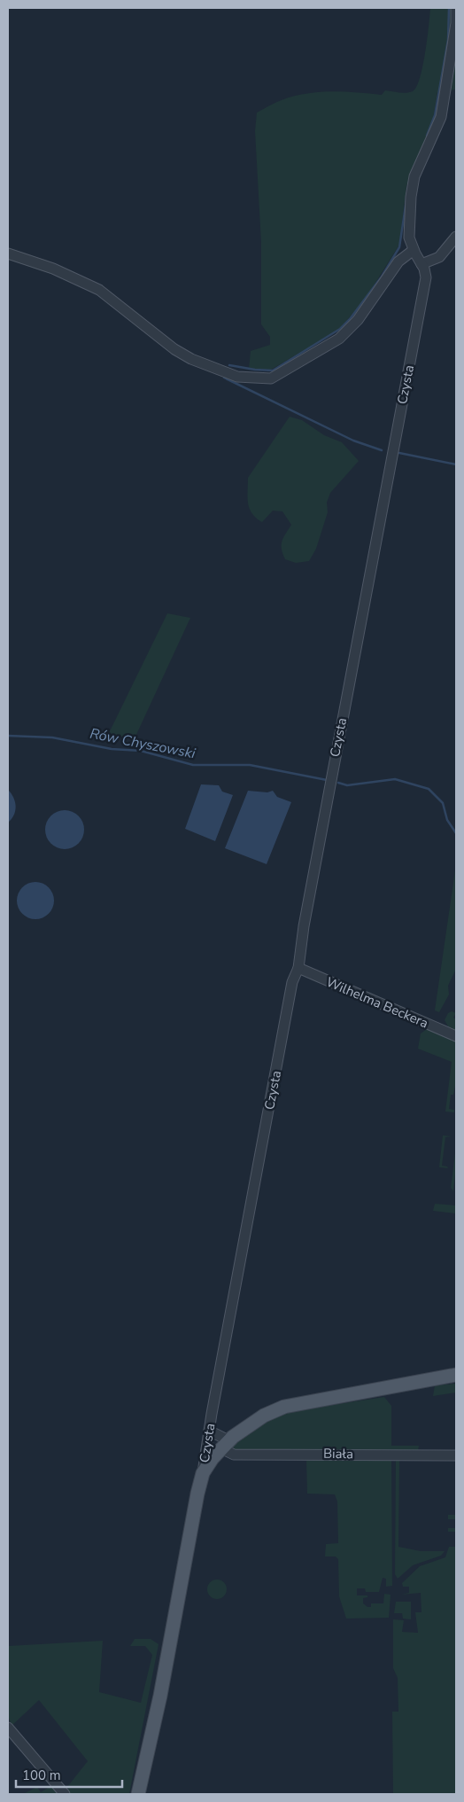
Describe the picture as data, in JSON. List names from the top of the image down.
{
  "streets": {
    "main road": ["Czysta"],
    "street": ["Wilhelma Beckera", "Biała"]
  },
  "crossings": [
    ["Czysta", "Wilhelma Beckera"],
    ["Czysta", "Biała"]
  ],
  "water": ["Rów Chyszowski"],
  "scale_bar": "100 m"
}
